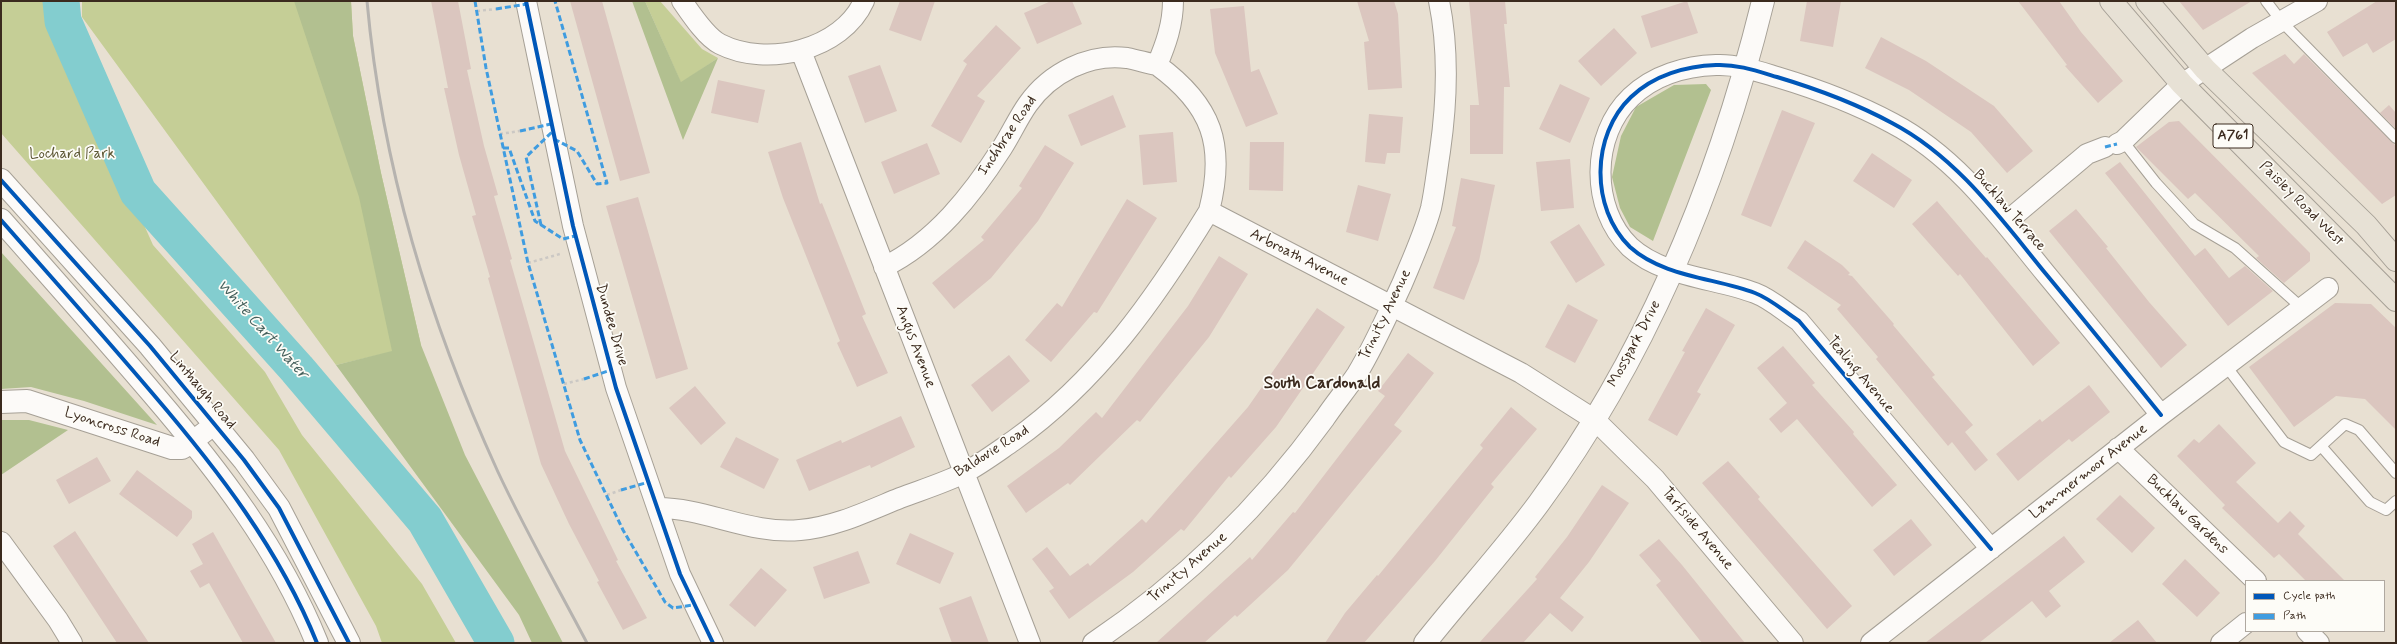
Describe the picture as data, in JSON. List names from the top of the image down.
{
  "streets": {
    "main road": ["A761", "Paisley Road West"],
    "street": [
      "Inchbrae Road",
      "Bucklaw Terrace",
      "Arbroath Avenue",
      "Trinity Avenue",
      "Dundee Drive",
      "Mosspark Drive",
      "Angus Avenue",
      "Tealing Avenue",
      "Linthaugh Road",
      "Lyoncross Road",
      "Baldovie Road",
      "Lammermoor Avenue",
      "Bucklaw Gardens",
      "Tarfside Avenue"
    ]
  },
  "crossings": [
    ["Inchbrae Road", "Angus Avenue"],
    ["Bucklaw Terrace", "Mosspark Drive"],
    ["Bucklaw Terrace", "Tealing Avenue"],
    ["Bucklaw Terrace", "Lammermoor Avenue"],
    ["Arbroath Avenue", "Trinity Avenue"],
    ["Arbroath Avenue", "Mosspark Drive"],
    ["Arbroath Avenue", "Baldovie Road"],
    ["Arbroath Avenue", "Tarfside Avenue"],
    ["Dundee Drive", "Baldovie Road"],
    ["Mosspark Drive", "Tealing Avenue"],
    ["Mosspark Drive", "Tarfside Avenue"],
    ["Angus Avenue", "Baldovie Road"],
    ["Tealing Avenue", "Lammermoor Avenue"],
    ["Linthaugh Road", "Lyoncross Road"],
    ["Lammermoor Avenue", "Bucklaw Gardens"]
  ],
  "districts": ["South Cardonald"],
  "water": ["White Cart Water"],
  "parks": ["Lochard Park"],
  "legend": ["Cycle path", "Path"]
}
